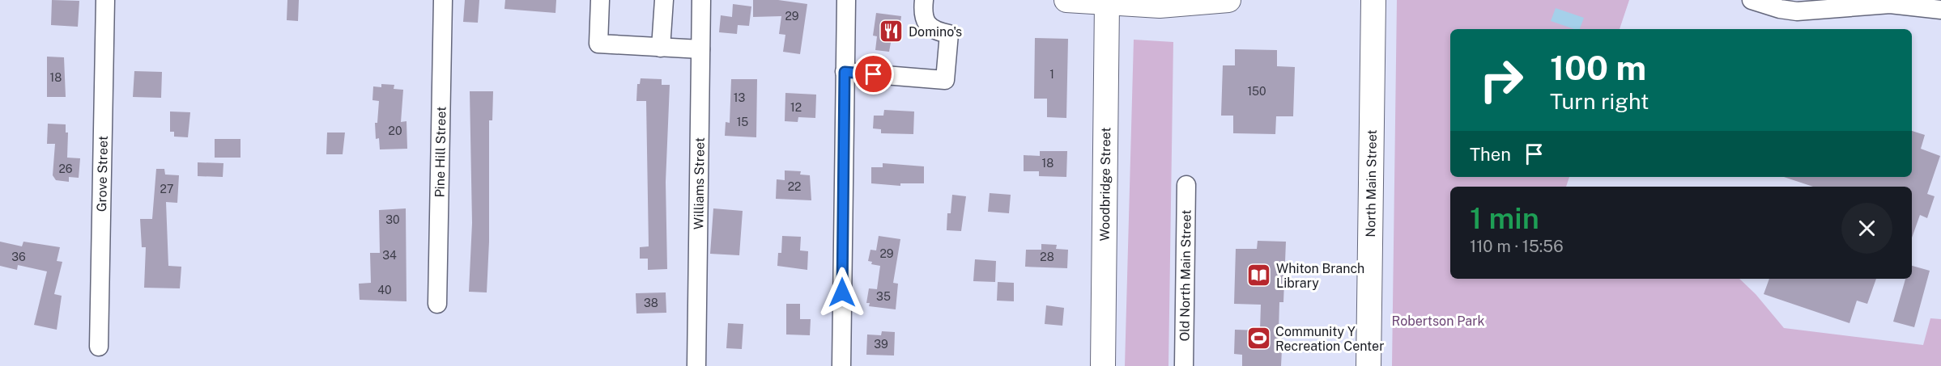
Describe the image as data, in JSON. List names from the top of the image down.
{
  "streets": {
    "main road": ["North Main Street", "Woodbridge Street"],
    "street": [
      "Pine Hill Street",
      "Grove Street",
      "Williams Street",
      "Old North Main Street"
    ]
  },
  "parks": ["Robertson Park"],
  "places": {
    "restaurant": ["Domino's"],
    "library": ["Whiton Branch Library"],
    "sports": ["Community Y Recreation Center"]
  },
  "house_numbers": [
    "29",
    "1",
    "18",
    "150",
    "13",
    "12",
    "15",
    "20",
    "18",
    "26",
    "22",
    "27",
    "30",
    "29",
    "34",
    "36",
    "28",
    "40",
    "35",
    "38",
    "39"
  ],
  "page": {
    "turn": ["100 m", "Turn right"],
    "then": "Then",
    "heading": ["1 min", "110 m · 15:56"]
  }
}
